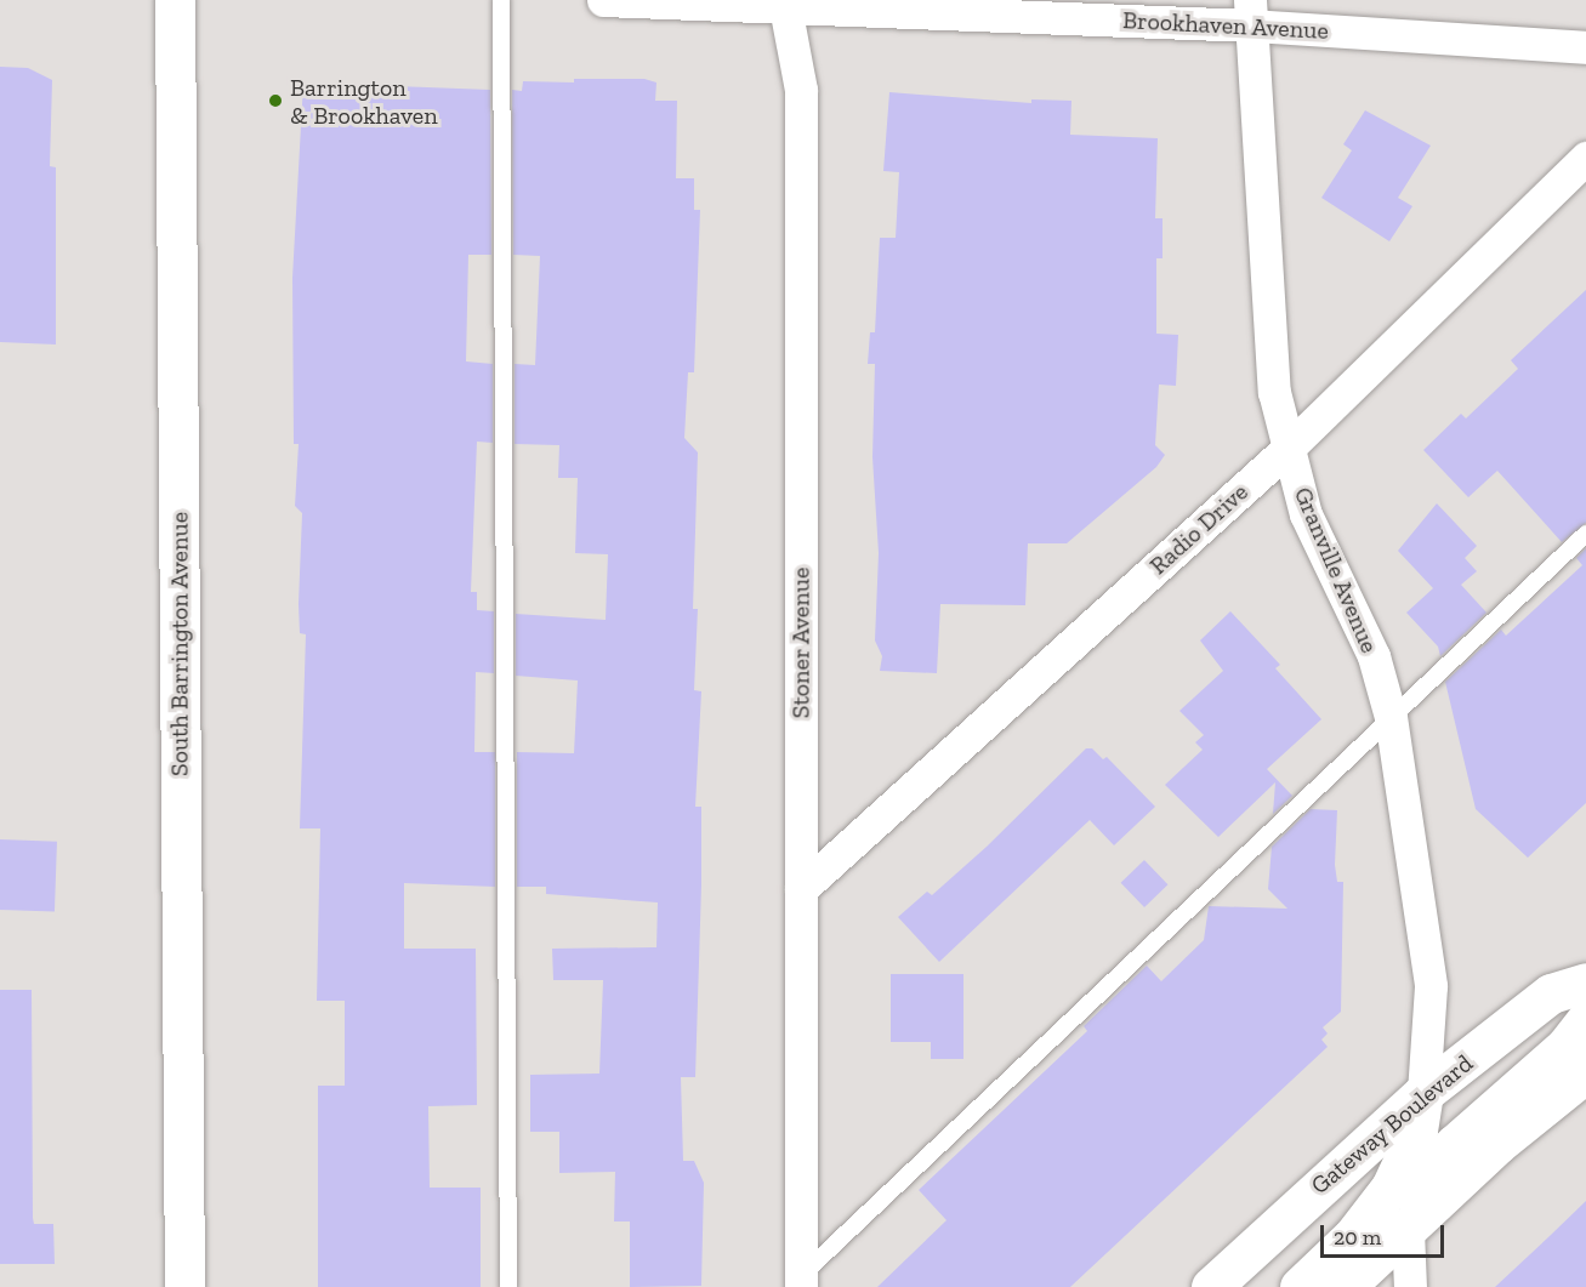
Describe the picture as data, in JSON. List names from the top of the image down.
{
  "streets": {
    "main road": ["South Barrington Avenue", "Gateway Boulevard"],
    "street": [
      "Brookhaven Avenue",
      "Radio Drive",
      "Granville Avenue",
      "Stoner Avenue"
    ]
  },
  "crossings": [
    ["Brookhaven Avenue", "Granville Avenue"],
    ["Brookhaven Avenue", "Stoner Avenue"],
    ["Radio Drive", "Granville Avenue"],
    ["Radio Drive", "Stoner Avenue"],
    ["Granville Avenue", "Gateway Boulevard"]
  ],
  "places": ["Barrington & Brookhaven"],
  "scale_bar": "20 m"
}
